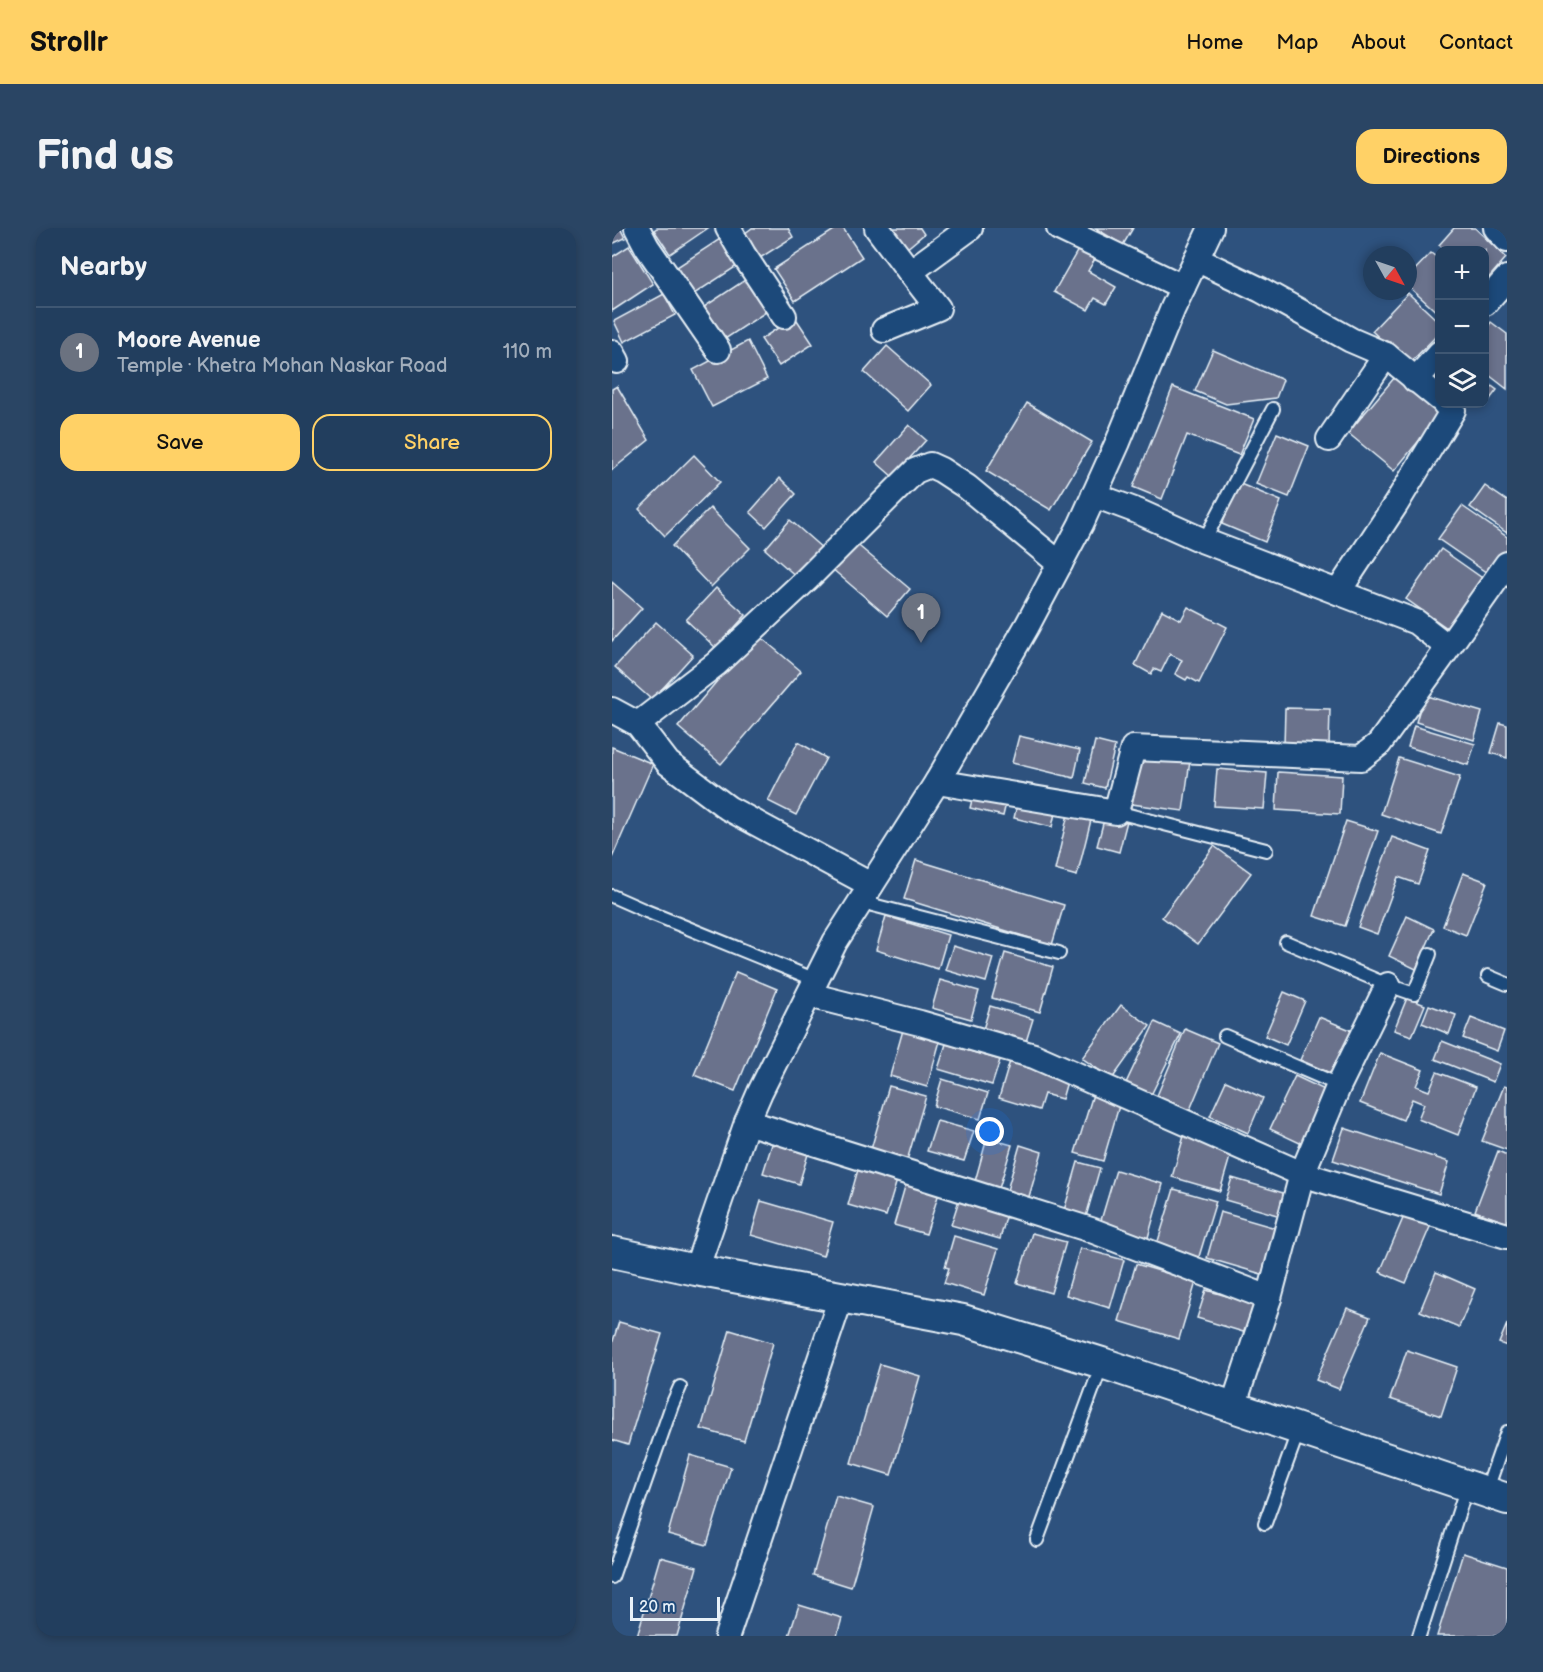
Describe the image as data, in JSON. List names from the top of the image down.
{
  "scale_bar": "20 m",
  "north": "bottom right",
  "page": {
    "header": "Strollr",
    "nav": [
      "Home",
      "Map",
      "About",
      "Contact"
    ],
    "buttons": [
      "Directions",
      ["Save", "Share"]
    ],
    "title": "Find us",
    "heading": "Nearby",
    "map_buttons": ["+", "−"],
    "list": [
      {
        "mark": "1",
        "name": "Moore Avenue",
        "note": "Temple · Khetra Mohan Naskar Road",
        "value": "110 m"
      }
    ],
    "pins": "1",
    "scale": "20 m"
  }
}
